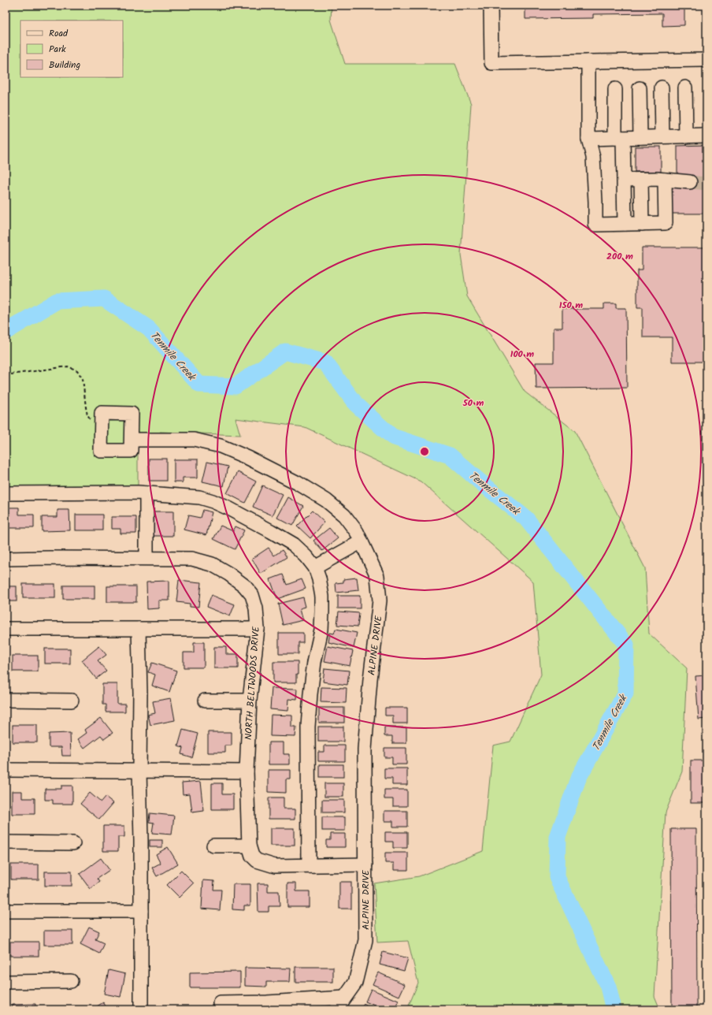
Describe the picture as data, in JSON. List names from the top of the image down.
{
  "streets": {
    "street": ["ALPINE DRIVE", "NORTH BELTWOODS DRIVE"]
  },
  "crossings": [
    ["ALPINE DRIVE", "NORTH BELTWOODS DRIVE"]
  ],
  "water": ["Tenmile Creek"],
  "legend": ["Road", "Park", "Building"],
  "rings": [
    "200 m",
    "150 m",
    "100 m",
    "50 m"
  ]
}
